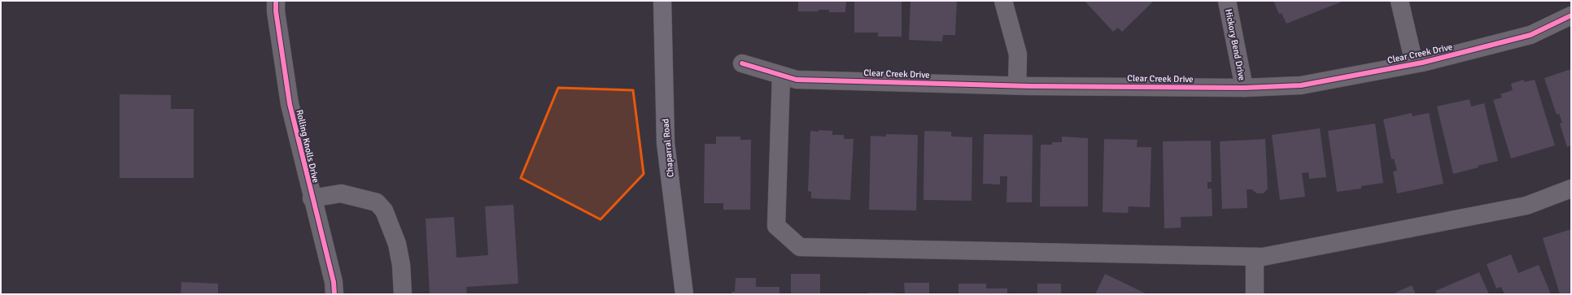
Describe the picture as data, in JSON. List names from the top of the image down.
{
  "streets": {
    "main road": ["Chaparral Road"],
    "street": ["Hickory Bend Drive", "Clear Creek Drive", "Rolling Knolls Drive"]
  },
  "crossings": [
    ["Hickory Bend Drive", "Clear Creek Drive"]
  ]
}
